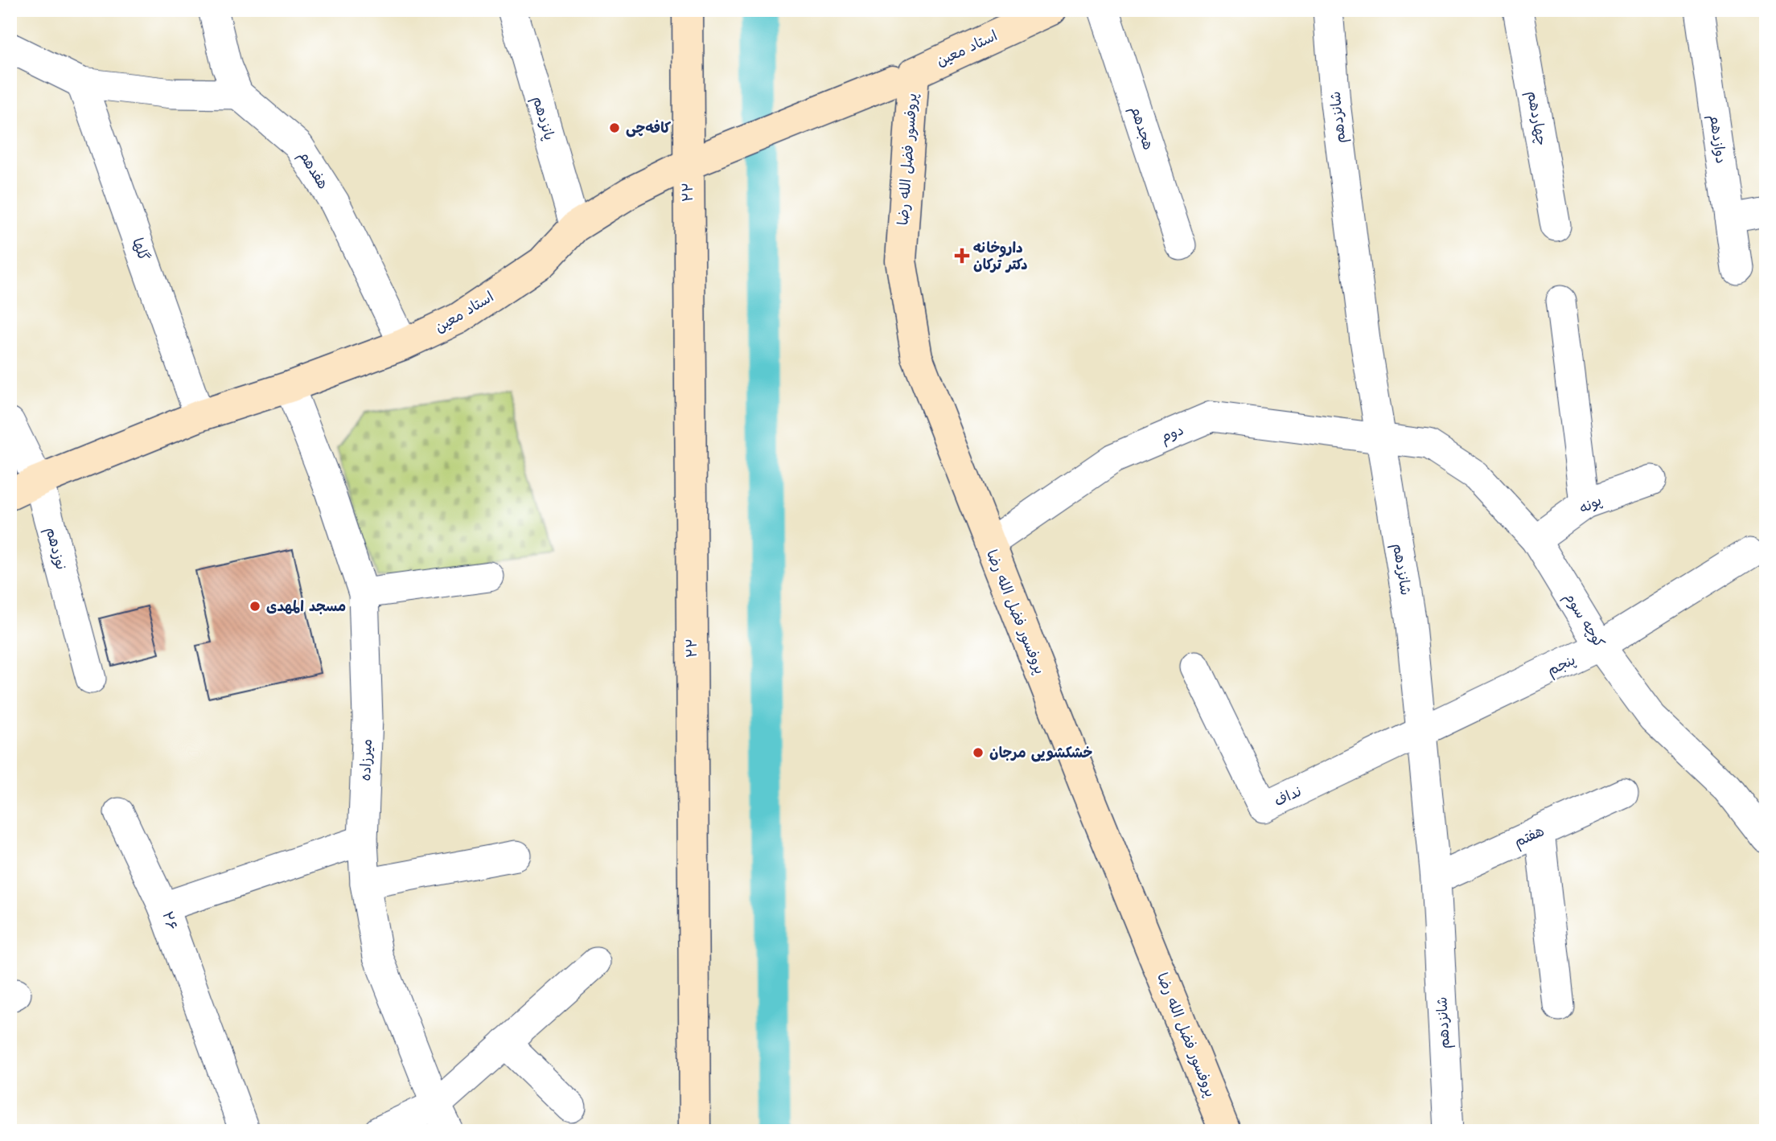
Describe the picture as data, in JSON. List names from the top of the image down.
{
  "streets": {
    "main road": ["استاد معین", "پروفسور فضل الله رضا", "۲۲"],
    "street": [
      "شانزدهم",
      "پانزدهم",
      "چهاردهم",
      "هجدهم",
      "دوازدهم",
      "هفدهم",
      "گلها",
      "دوم",
      "پونه",
      "نوزدهم",
      "کوچه سوم",
      "پنجم",
      "میرزاده",
      "نداف",
      "هفتم",
      "۲۶"
    ]
  },
  "crossings": [
    ["استاد معین", "پانزدهم"],
    ["استاد معین", "پروفسور فضل الله رضا"],
    ["استاد معین", "هفدهم"],
    ["استاد معین", "۲۲"],
    ["استاد معین", "گلها"],
    ["استاد معین", "نوزدهم"],
    ["استاد معین", "میرزاده"],
    ["شانزدهم", "دوم"],
    ["شانزدهم", "کوچه سوم"],
    ["شانزدهم", "پنجم"],
    ["شانزدهم", "نداف"],
    ["شانزدهم", "هفتم"],
    ["پروفسور فضل الله رضا", "دوم"],
    ["دوم", "کوچه سوم"],
    ["پونه", "کوچه سوم"],
    ["کوچه سوم", "پنجم"],
    ["پنجم", "نداف"],
    ["میرزاده", "۲۶"]
  ],
  "places": {
    "other": ["کافه‌چی", "مسجد المهدی", "خشکشویی مرجان"],
    "health": ["داروخانه دکتر ترکان"]
  }
}
